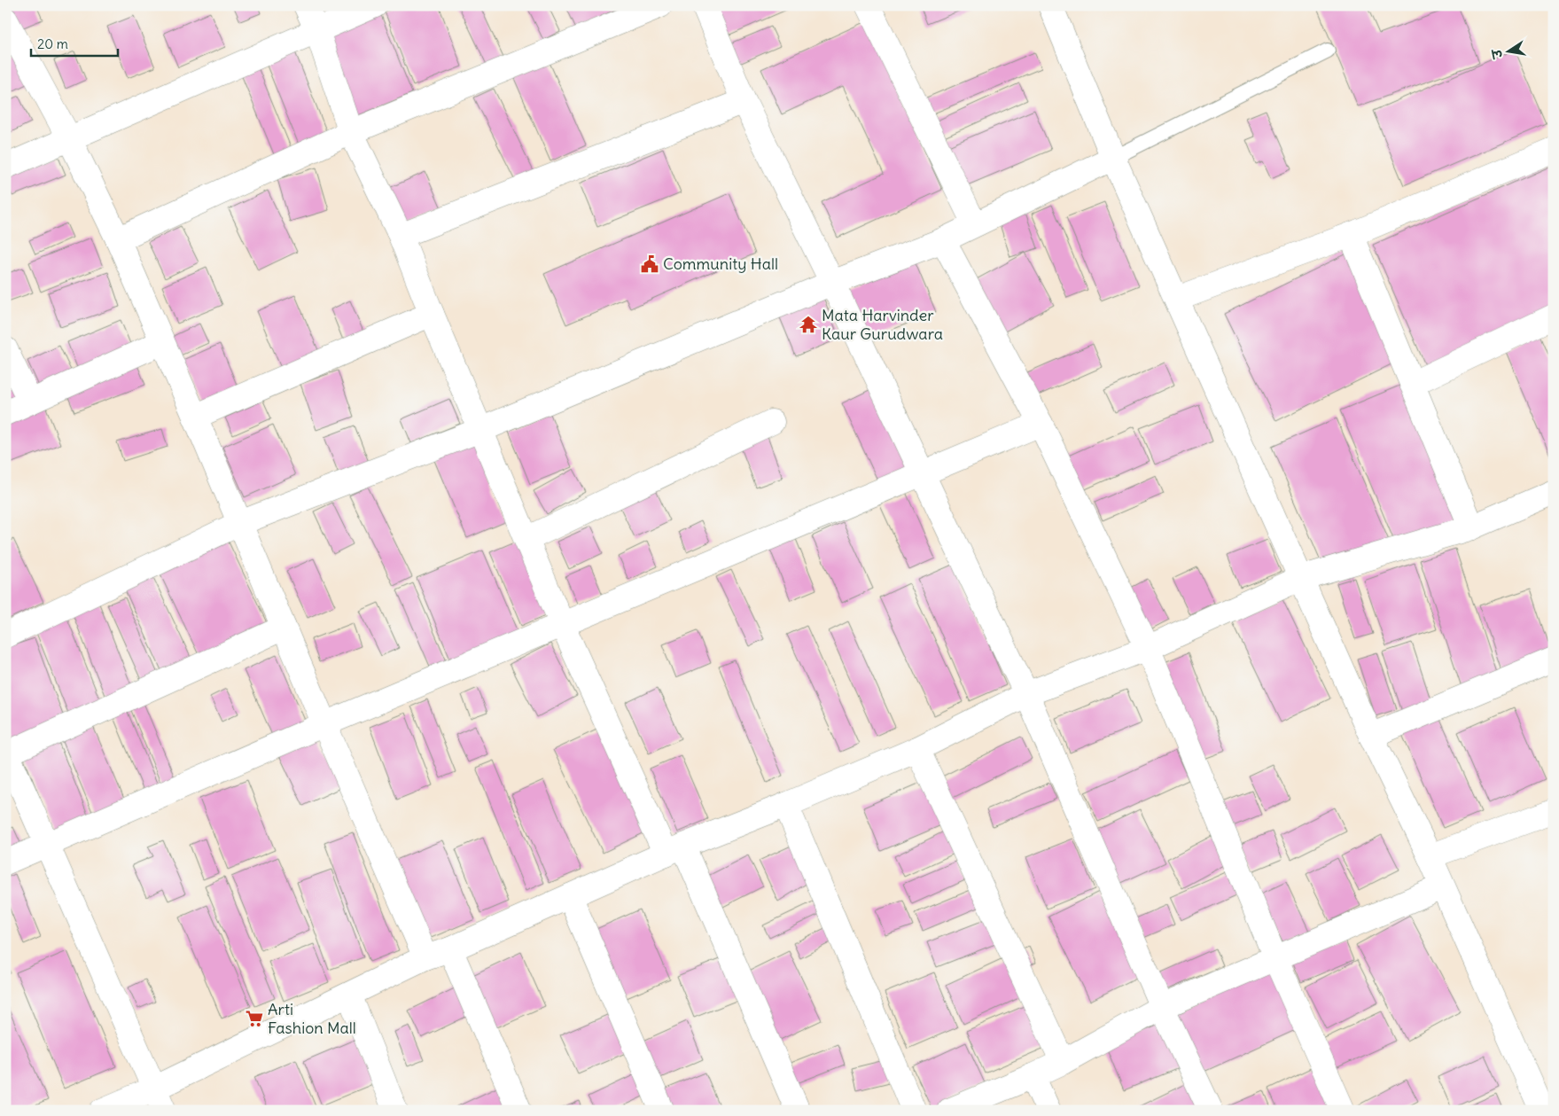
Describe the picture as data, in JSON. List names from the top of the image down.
{
  "places": {
    "public building": ["Community Hall"],
    "temple": ["Mata Harvinder Kaur Gurudwara"],
    "supermarket": ["Arti Fashion Mall"]
  },
  "scale_bar": "20 m",
  "north": "left"
}
